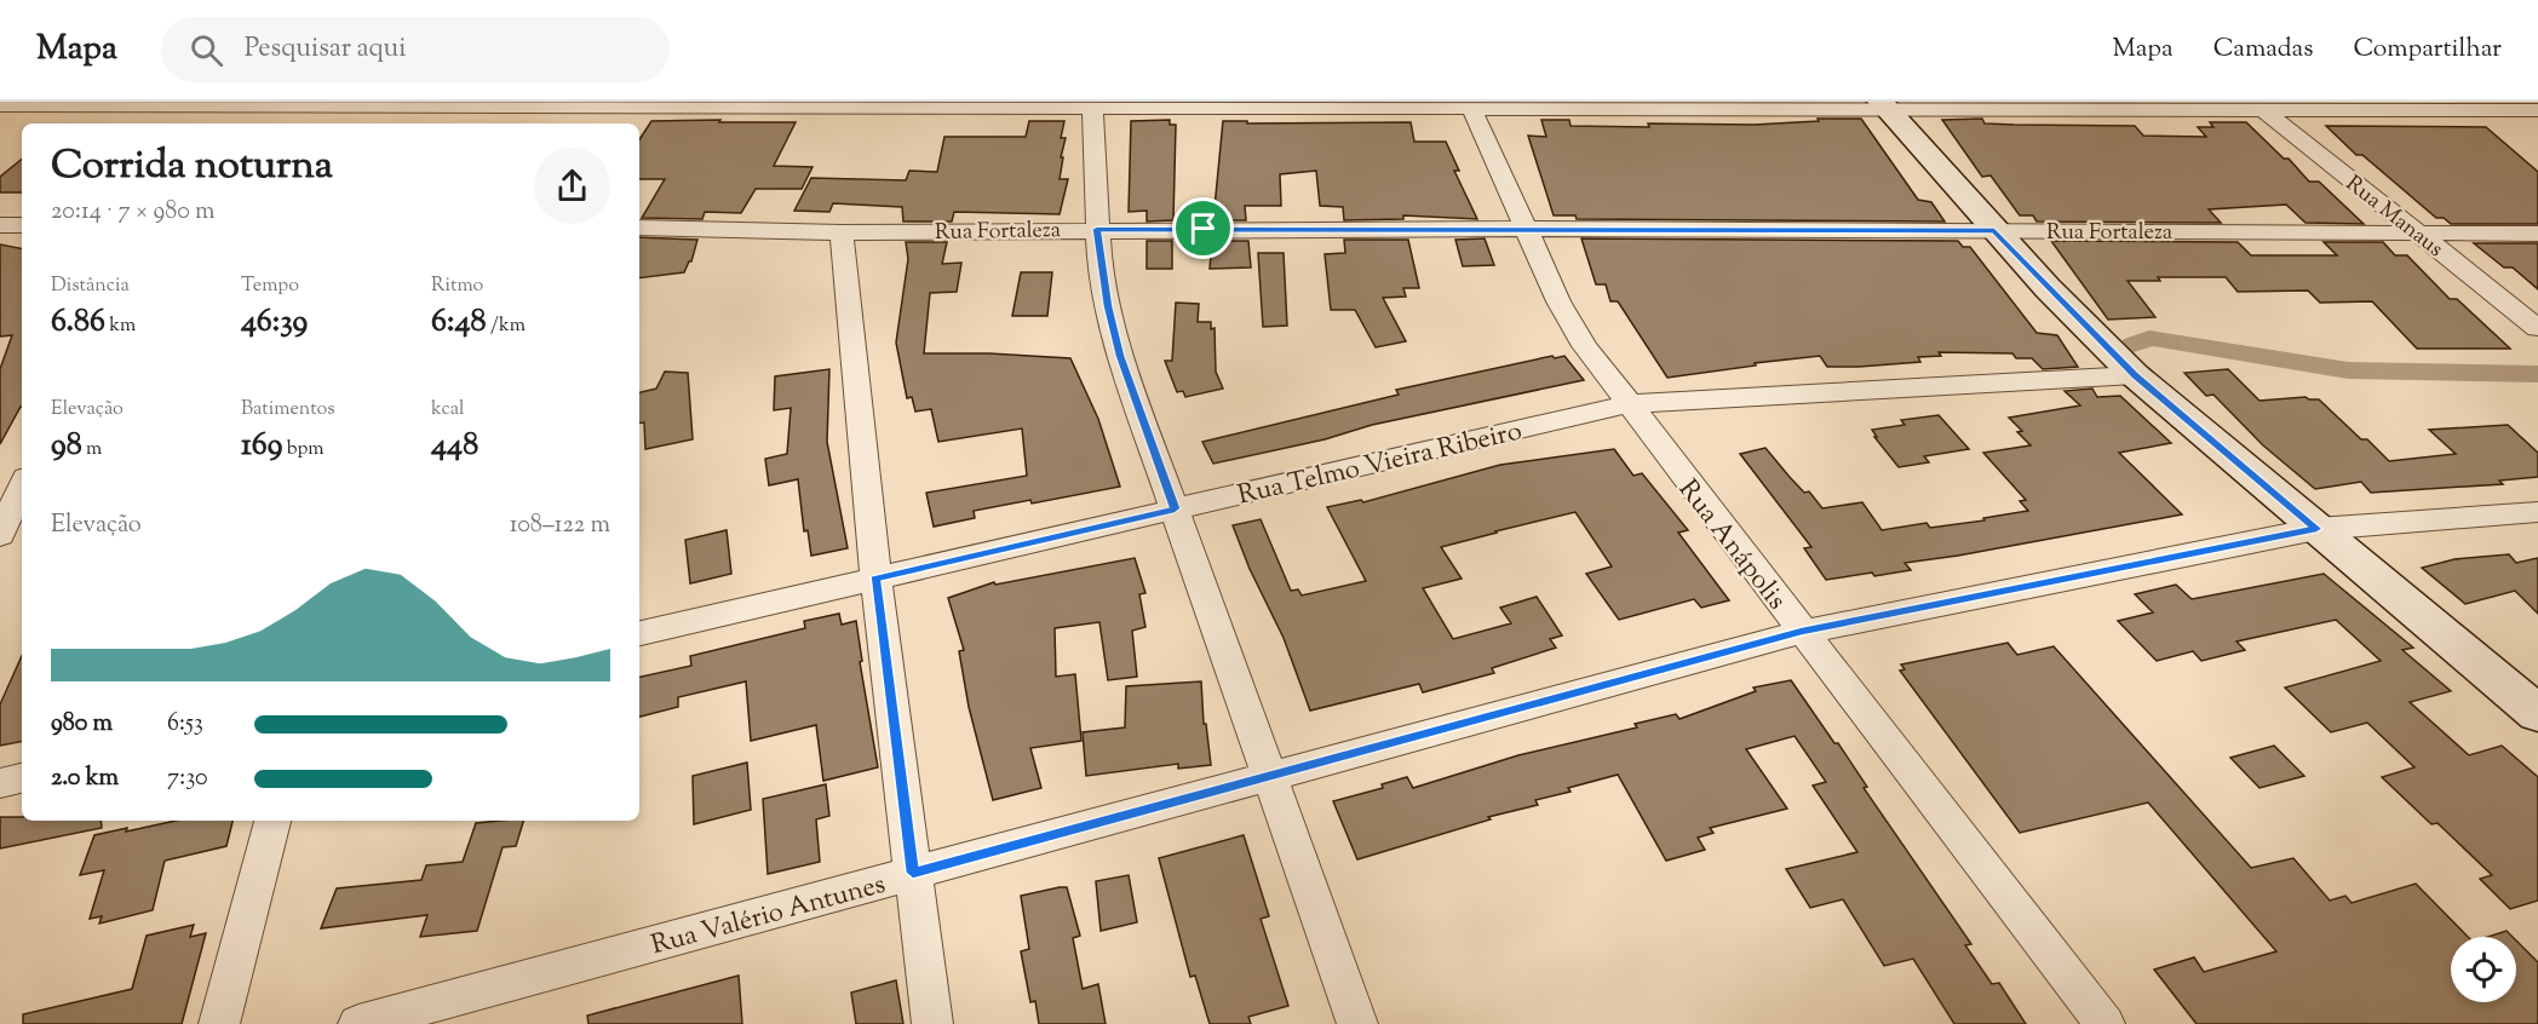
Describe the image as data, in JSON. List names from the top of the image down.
{
  "streets": {
    "street": [
      "Rua Manaus",
      "Rua Fortaleza",
      "Rua Telmo Vieira Ribeiro",
      "Rua Anápolis",
      "Rua Valério Antunes"
    ]
  },
  "crossings": [
    ["Rua Manaus", "Rua Fortaleza"],
    ["Rua Fortaleza", "Rua Anápolis"],
    ["Rua Telmo Vieira Ribeiro", "Rua Anápolis"],
    ["Rua Anápolis", "Rua Valério Antunes"]
  ],
  "page": {
    "header": "Mapa",
    "search": "Pesquisar aqui",
    "nav": ["Mapa", "Camadas", "Compartilhar"],
    "heading": ["Corrida noturna", "20:14 · 7 × 980 m"],
    "stats": [
      ["Distância", "6.86 km"],
      ["Tempo", "46:39"],
      ["Ritmo", "6:48 /km"],
      ["Elevação", "98 m"],
      ["Batimentos", "169 bpm"],
      ["kcal", "448"]
    ],
    "chart": ["Elevação", "108–122 m"],
    "list": [
      {
        "name": "980 m",
        "note": "6:53"
      },
      {
        "name": "2.0 km",
        "note": "7:30"
      }
    ]
  }
}
